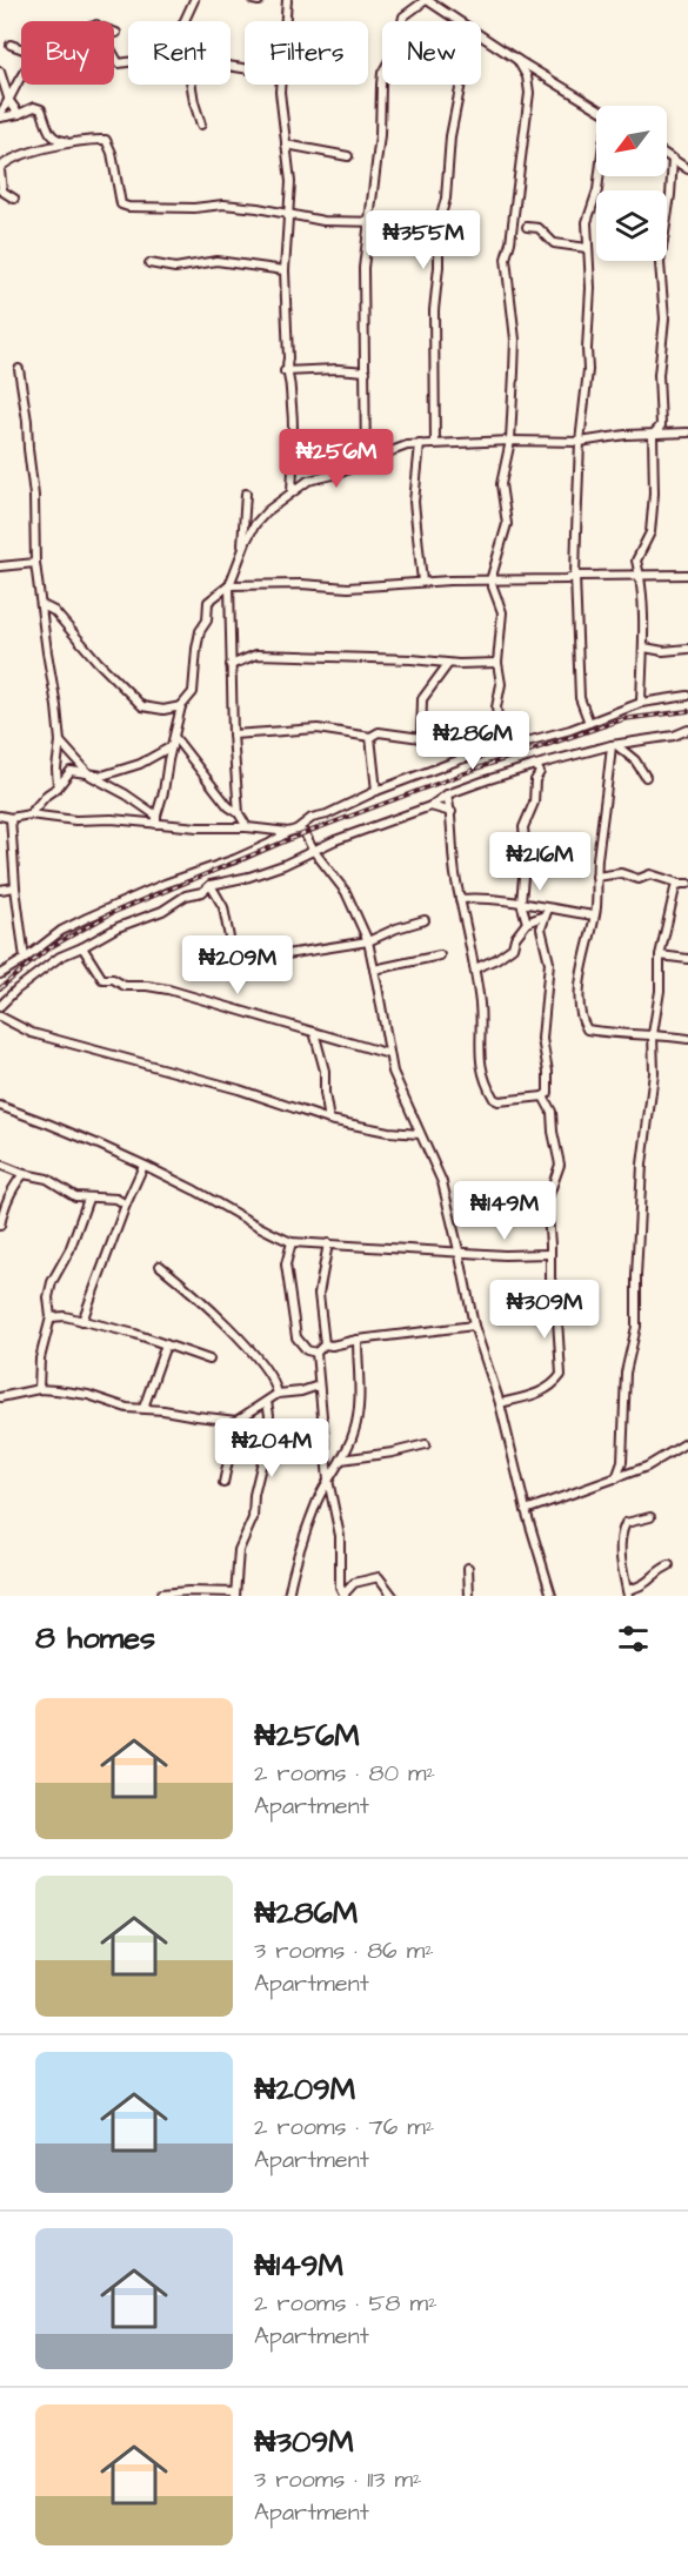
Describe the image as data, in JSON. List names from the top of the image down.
{
  "north": "bottom left",
  "page": {
    "chip": [
      "Buy",
      "Rent",
      "Filters",
      "New"
    ],
    "price": [
      "₦355M",
      "₦256M",
      "₦286M",
      "₦216M",
      "₦209M",
      "₦149M",
      "₦309M",
      "₦204M"
    ],
    "heading": "8 homes",
    "list": [
      {
        "name": "₦256M",
        "note": "2 rooms · 80 m² · Apartment"
      },
      {
        "name": "₦286M",
        "note": "3 rooms · 86 m² · Apartment"
      },
      {
        "name": "₦209M",
        "note": "2 rooms · 76 m² · Apartment"
      },
      {
        "name": "₦149M",
        "note": "2 rooms · 58 m² · Apartment"
      },
      {
        "name": "₦309M",
        "note": "3 rooms · 113 m² · Apartment"
      }
    ]
  }
}
